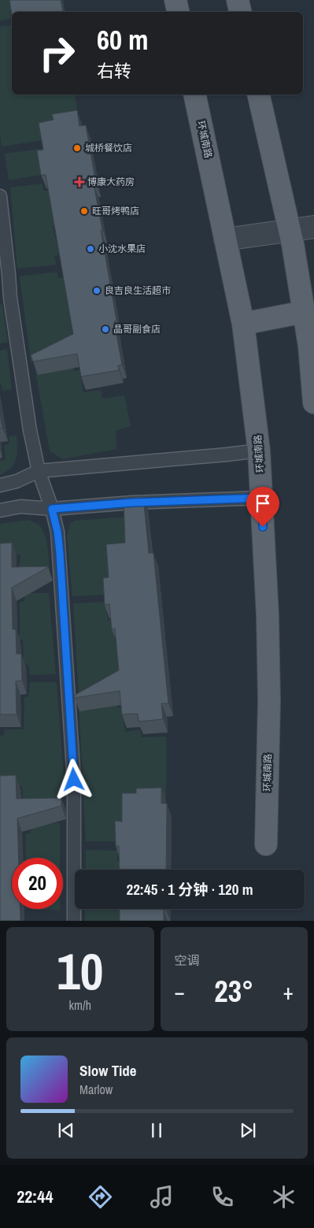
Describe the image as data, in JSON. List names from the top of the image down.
{
  "streets": {
    "main road": ["环城南路"]
  },
  "places": {
    "other": [
      "城桥餐饮店",
      "旺哥烤鸭店",
      "小沈水果店",
      "良吉良生活超市",
      "晶哥副食店"
    ],
    "health": ["博康大药房"]
  },
  "page": {
    "turn": ["60 m", "右转"],
    "limit": "20",
    "trip": "22:45 · 1 分钟 · 120 m",
    "tile": [
      ["10", "km/h"],
      "空调"
    ],
    "heat": ["−", "23°", "+"],
    "song": ["Slow Tide", "Marlow"],
    "tabs": "22:44"
  }
}
